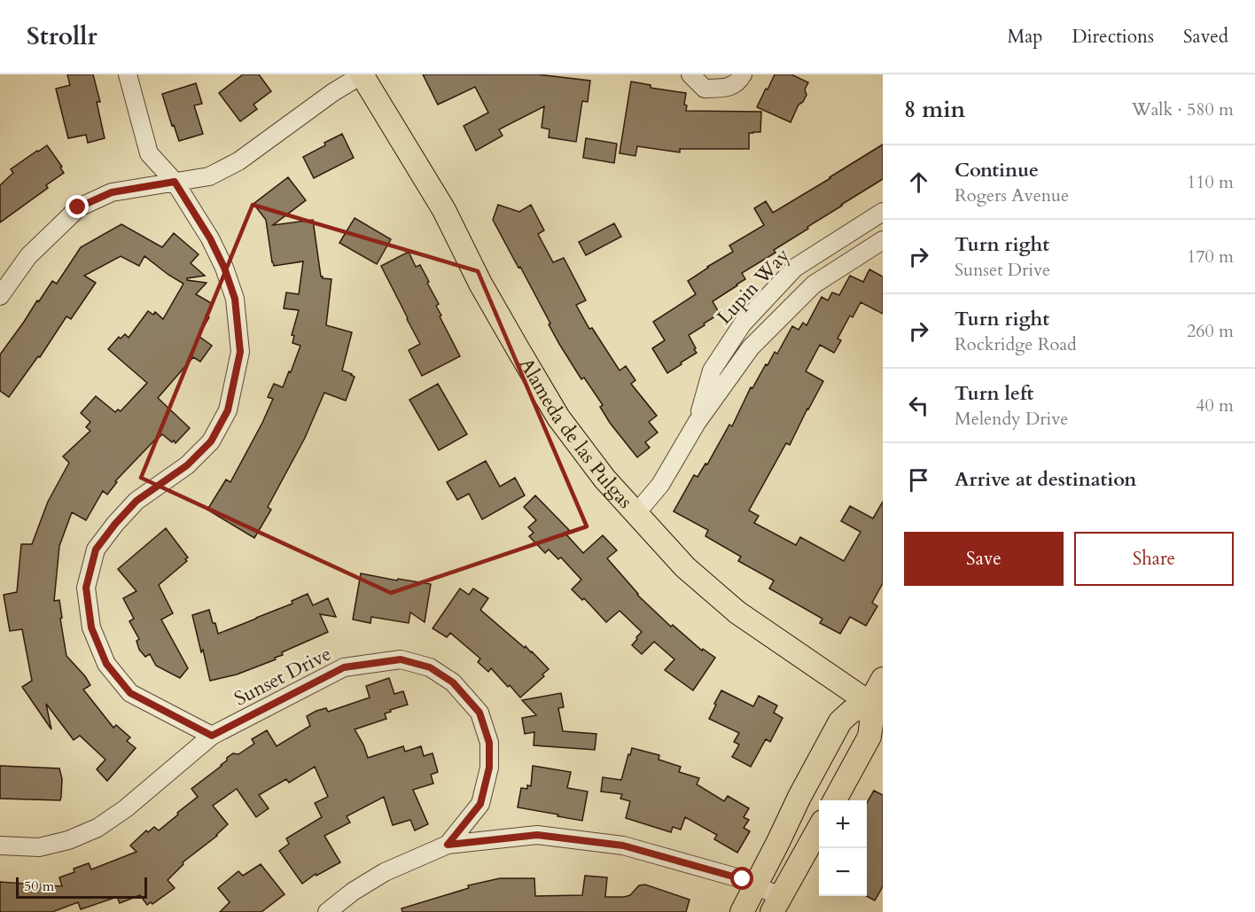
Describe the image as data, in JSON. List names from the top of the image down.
{
  "streets": {
    "main road": ["Alameda de las Pulgas"],
    "street": ["Lupin Way", "Sunset Drive"]
  },
  "crossings": [
    ["Lupin Way", "Alameda de las Pulgas"]
  ],
  "scale_bar": "50 m",
  "page": {
    "header": "Strollr",
    "nav": ["Map", "Directions", "Saved"],
    "heading": ["8 min", "Walk · 580 m"],
    "list": [
      ["Continue", "Rogers Avenue", "110 m"],
      ["Turn right", "Sunset Drive", "170 m"],
      ["Turn right", "Rockridge Road", "260 m"],
      ["Turn left", "Melendy Drive", "40 m"],
      "Arrive at destination"
    ],
    "buttons": ["Save", "Share"],
    "map_buttons": ["+", "−"],
    "scale": "50 m"
  }
}
